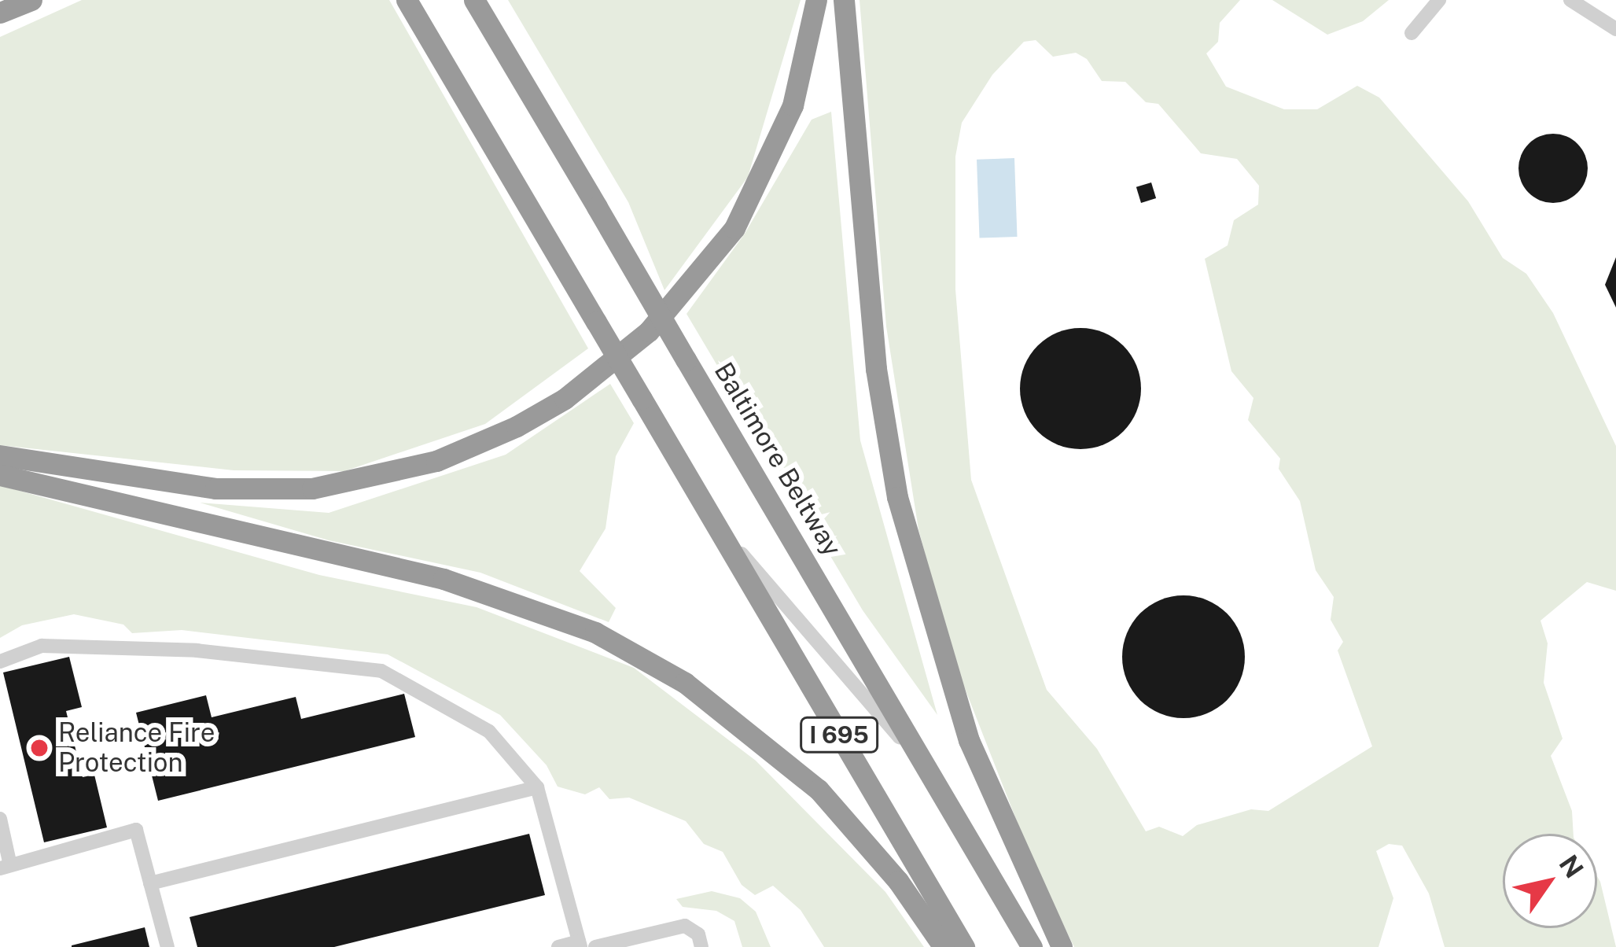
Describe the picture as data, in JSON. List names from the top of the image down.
{
  "streets": {
    "highway": ["Baltimore Beltway", "I 695"]
  },
  "places": ["Reliance Fire Protection"],
  "north": "top right"
}
